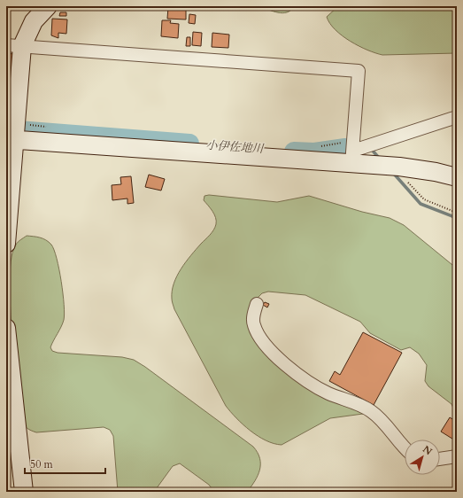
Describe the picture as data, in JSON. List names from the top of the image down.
{
  "water": ["小伊佐地川"],
  "scale_bar": "50 m",
  "north": "top right"
}
